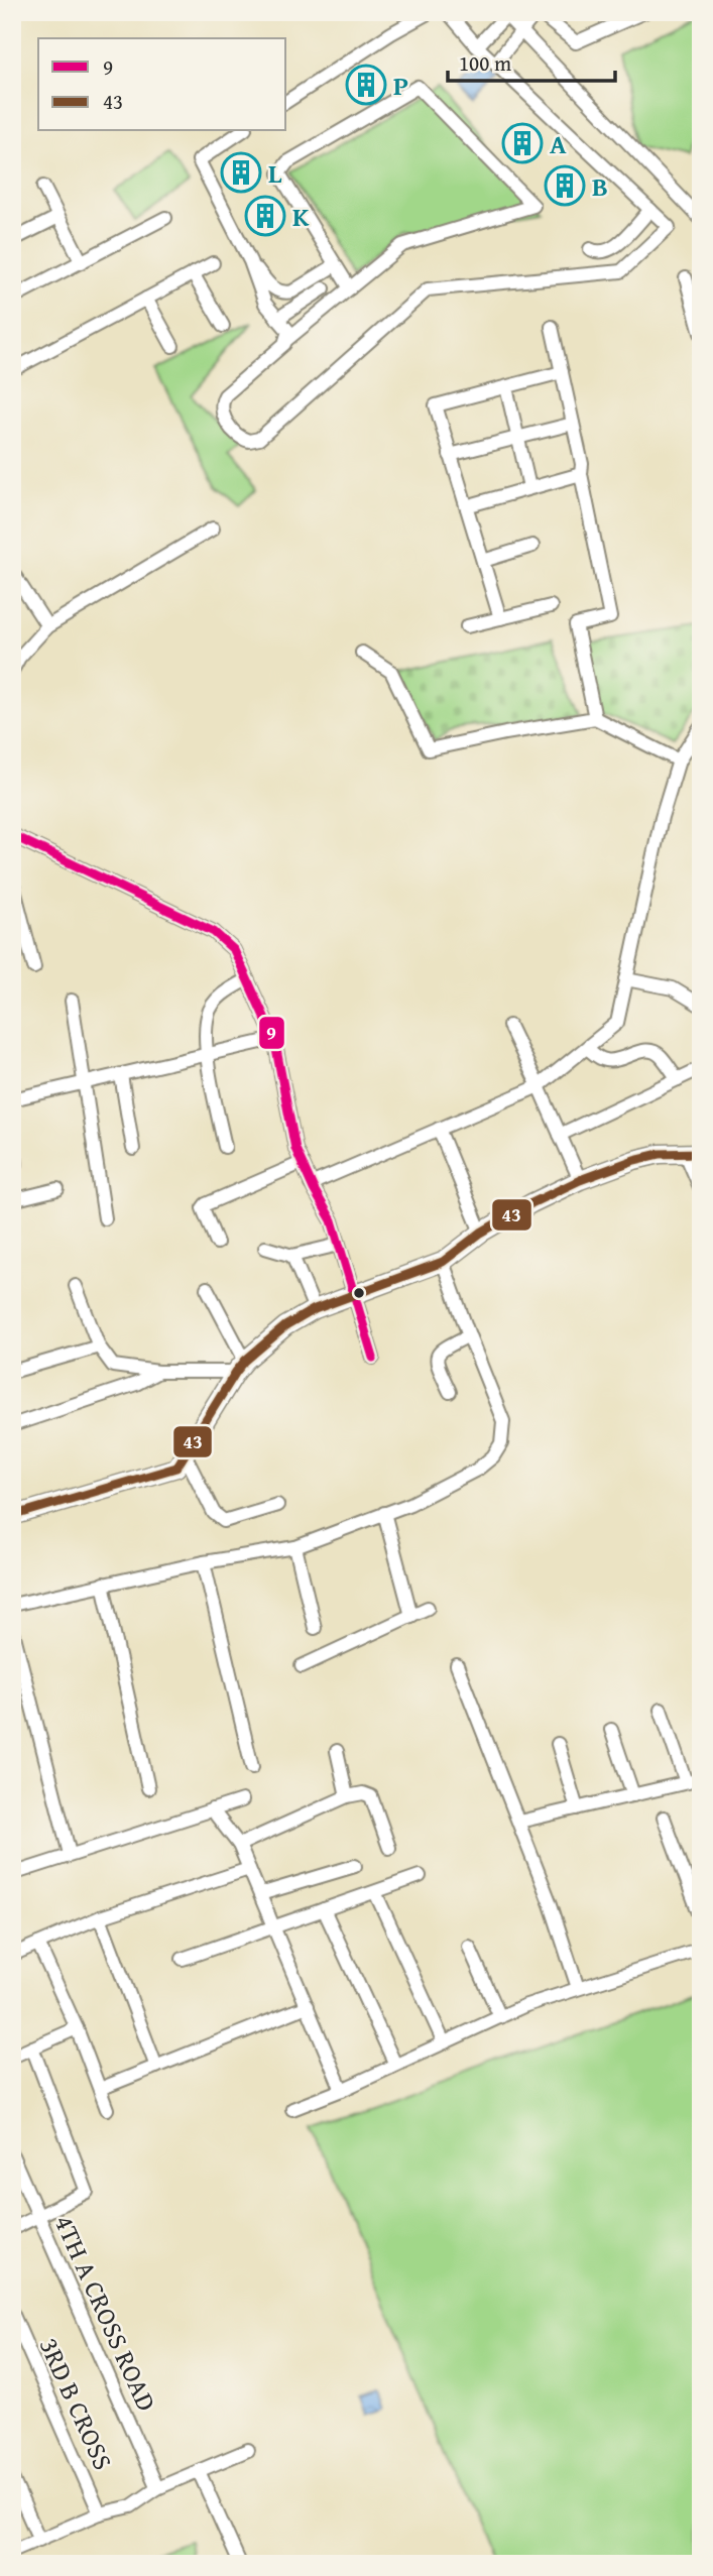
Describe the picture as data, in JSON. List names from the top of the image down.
{
  "streets": {
    "street": ["4TH A CROSS ROAD", "3RD B CROSS"]
  },
  "places": {
    "building": [
      "P",
      "A",
      "L",
      "B",
      "K"
    ]
  },
  "lines": ["transit line 9", "transit line 43"],
  "legend": ["9", "43"],
  "scale_bar": "100 m"
}
